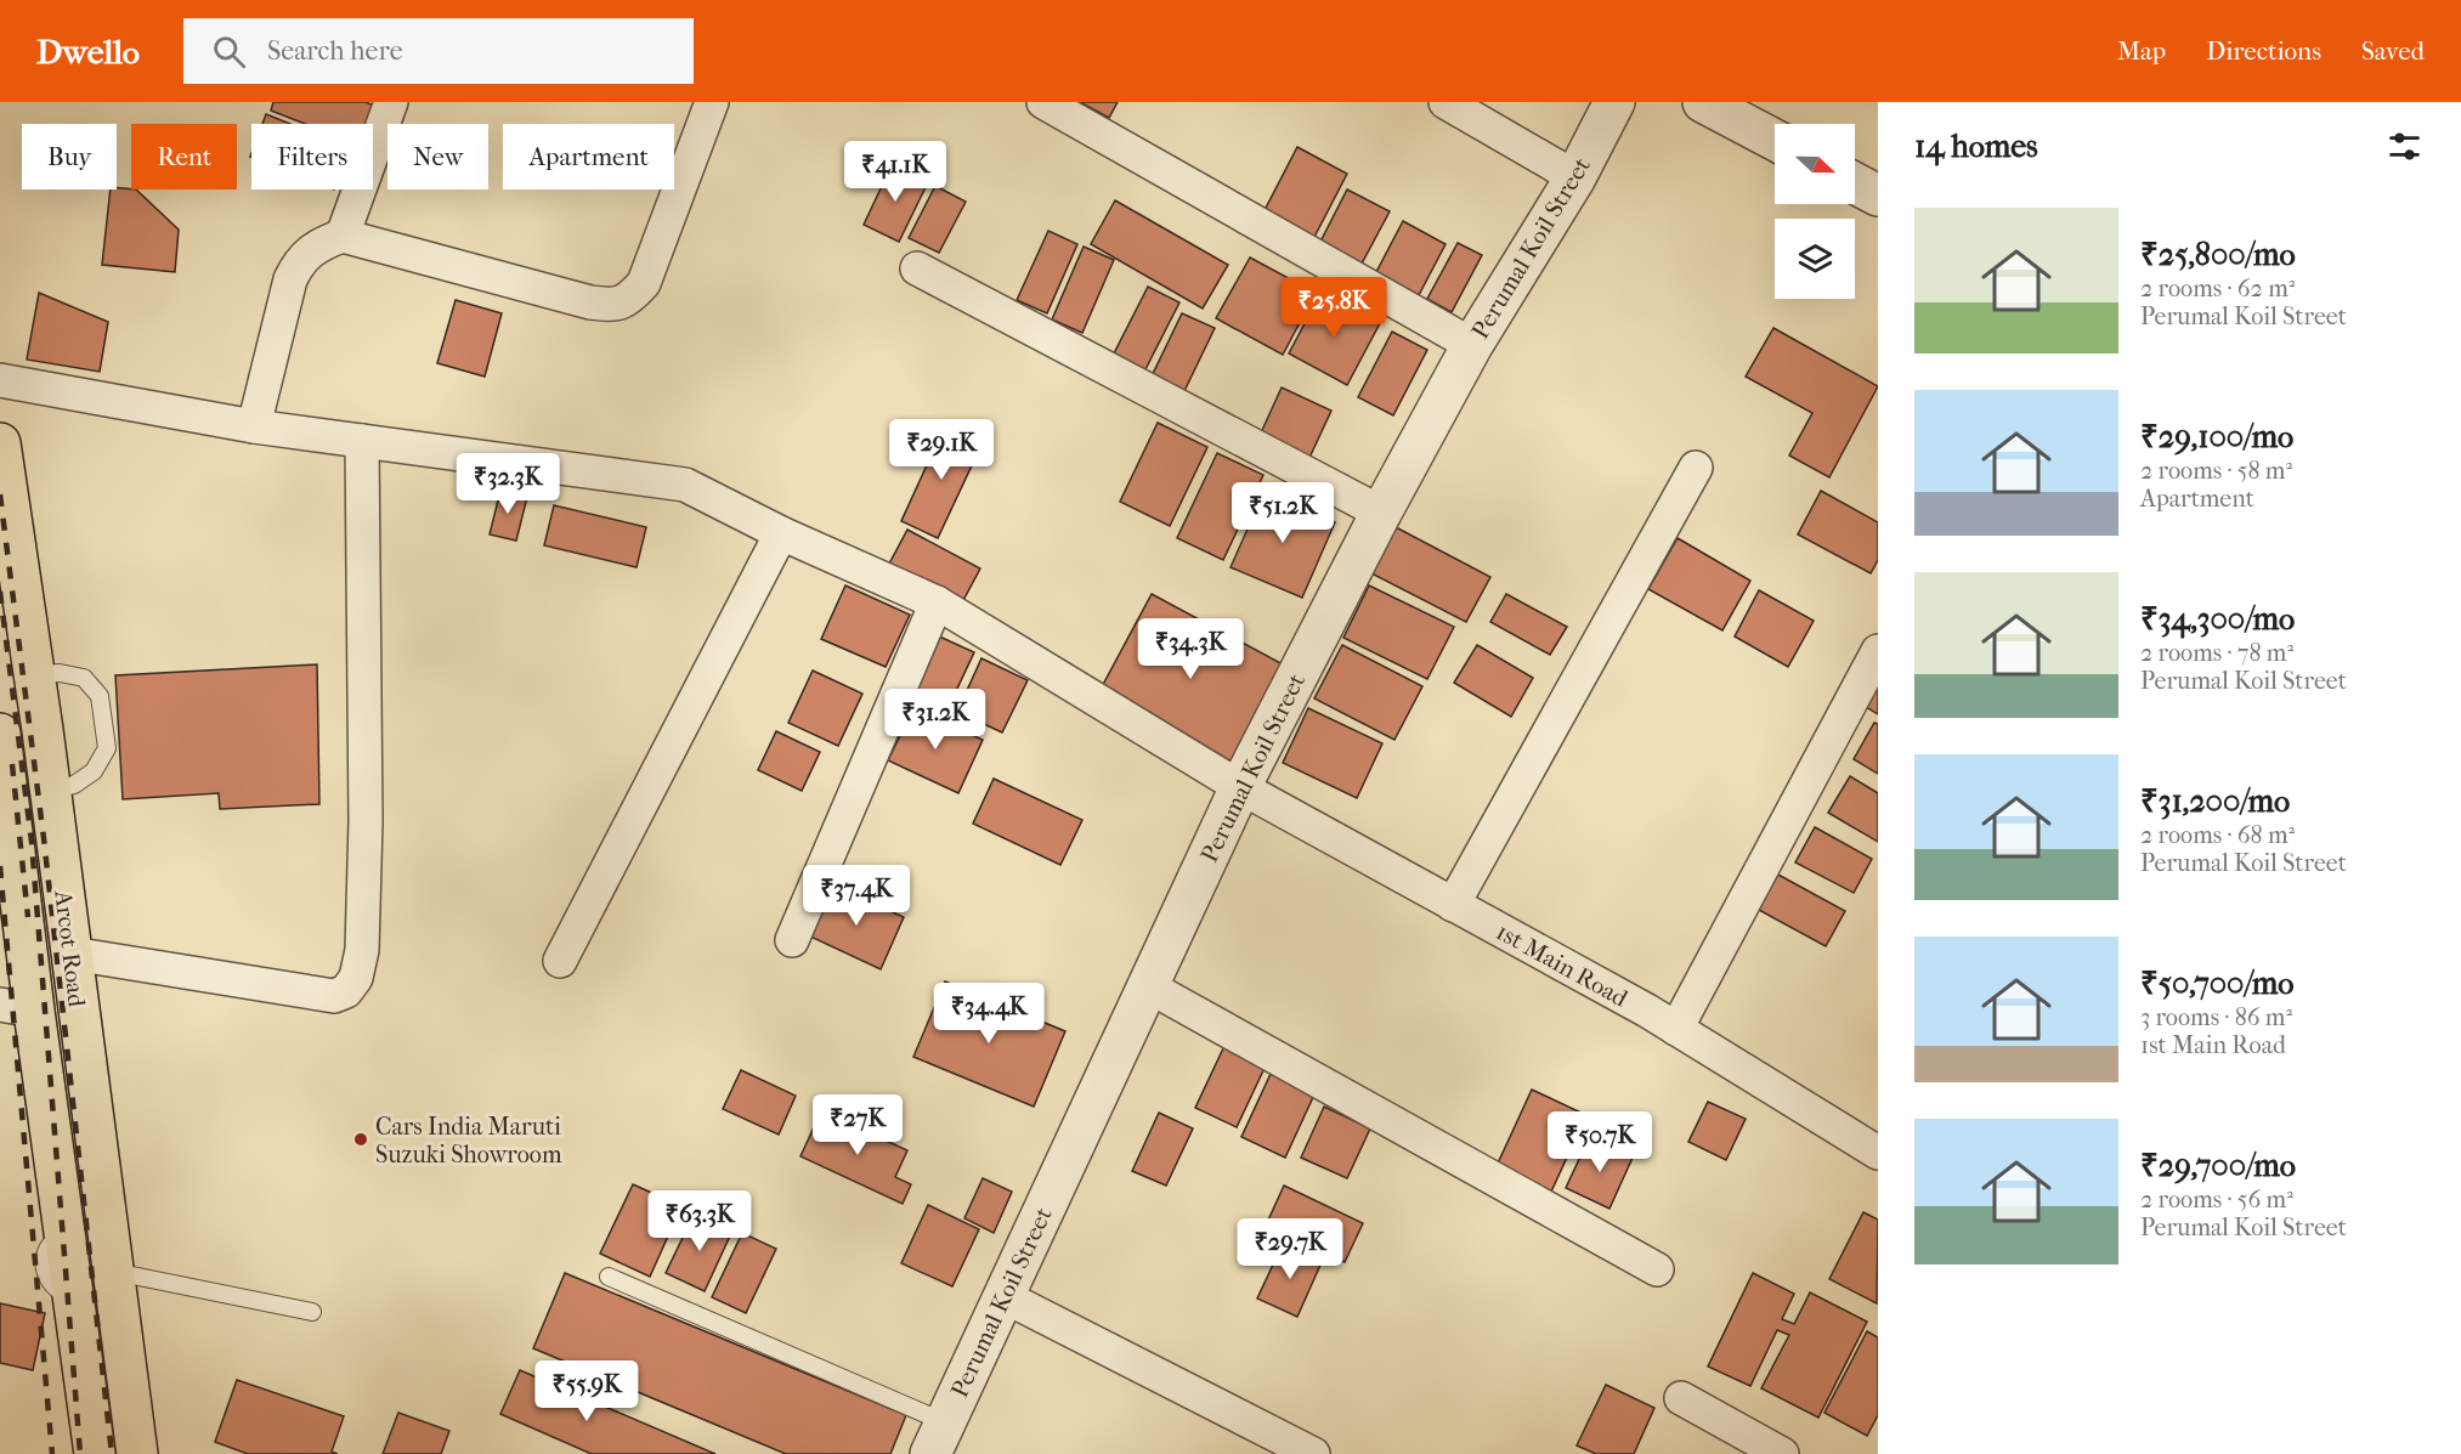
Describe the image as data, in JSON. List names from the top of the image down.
{
  "streets": {
    "main road": ["Arcot Road"],
    "street": ["Perumal Koil Street", "1st Main Road"]
  },
  "crossings": [
    ["Perumal Koil Street", "1st Main Road"]
  ],
  "places": ["Cars India Maruti Suzuki Showroom"],
  "north": "right",
  "page": {
    "header": "Dwello",
    "search": "Search here",
    "nav": ["Map", "Directions", "Saved"],
    "heading": "14 homes",
    "chip": [
      "Buy",
      "Rent",
      "Filters",
      "New",
      "Apartment"
    ],
    "price": [
      "₹41.1K",
      "₹25.8K",
      "₹29.1K",
      "₹32.3K",
      "₹51.2K",
      "₹34.3K",
      "₹31.2K",
      "₹37.4K",
      "₹34.4K",
      "₹27K",
      "₹50.7K",
      "₹63.3K",
      "₹29.7K",
      "₹55.9K"
    ],
    "list": [
      {
        "name": "₹25,800/mo",
        "note": "2 rooms · 62 m² · Perumal Koil Street"
      },
      {
        "name": "₹29,100/mo",
        "note": "2 rooms · 58 m² · Apartment"
      },
      {
        "name": "₹34,300/mo",
        "note": "2 rooms · 78 m² · Perumal Koil Street"
      },
      {
        "name": "₹31,200/mo",
        "note": "2 rooms · 68 m² · Perumal Koil Street"
      },
      {
        "name": "₹50,700/mo",
        "note": "3 rooms · 86 m² · 1st Main Road"
      },
      {
        "name": "₹29,700/mo",
        "note": "2 rooms · 56 m² · Perumal Koil Street"
      }
    ]
  }
}
